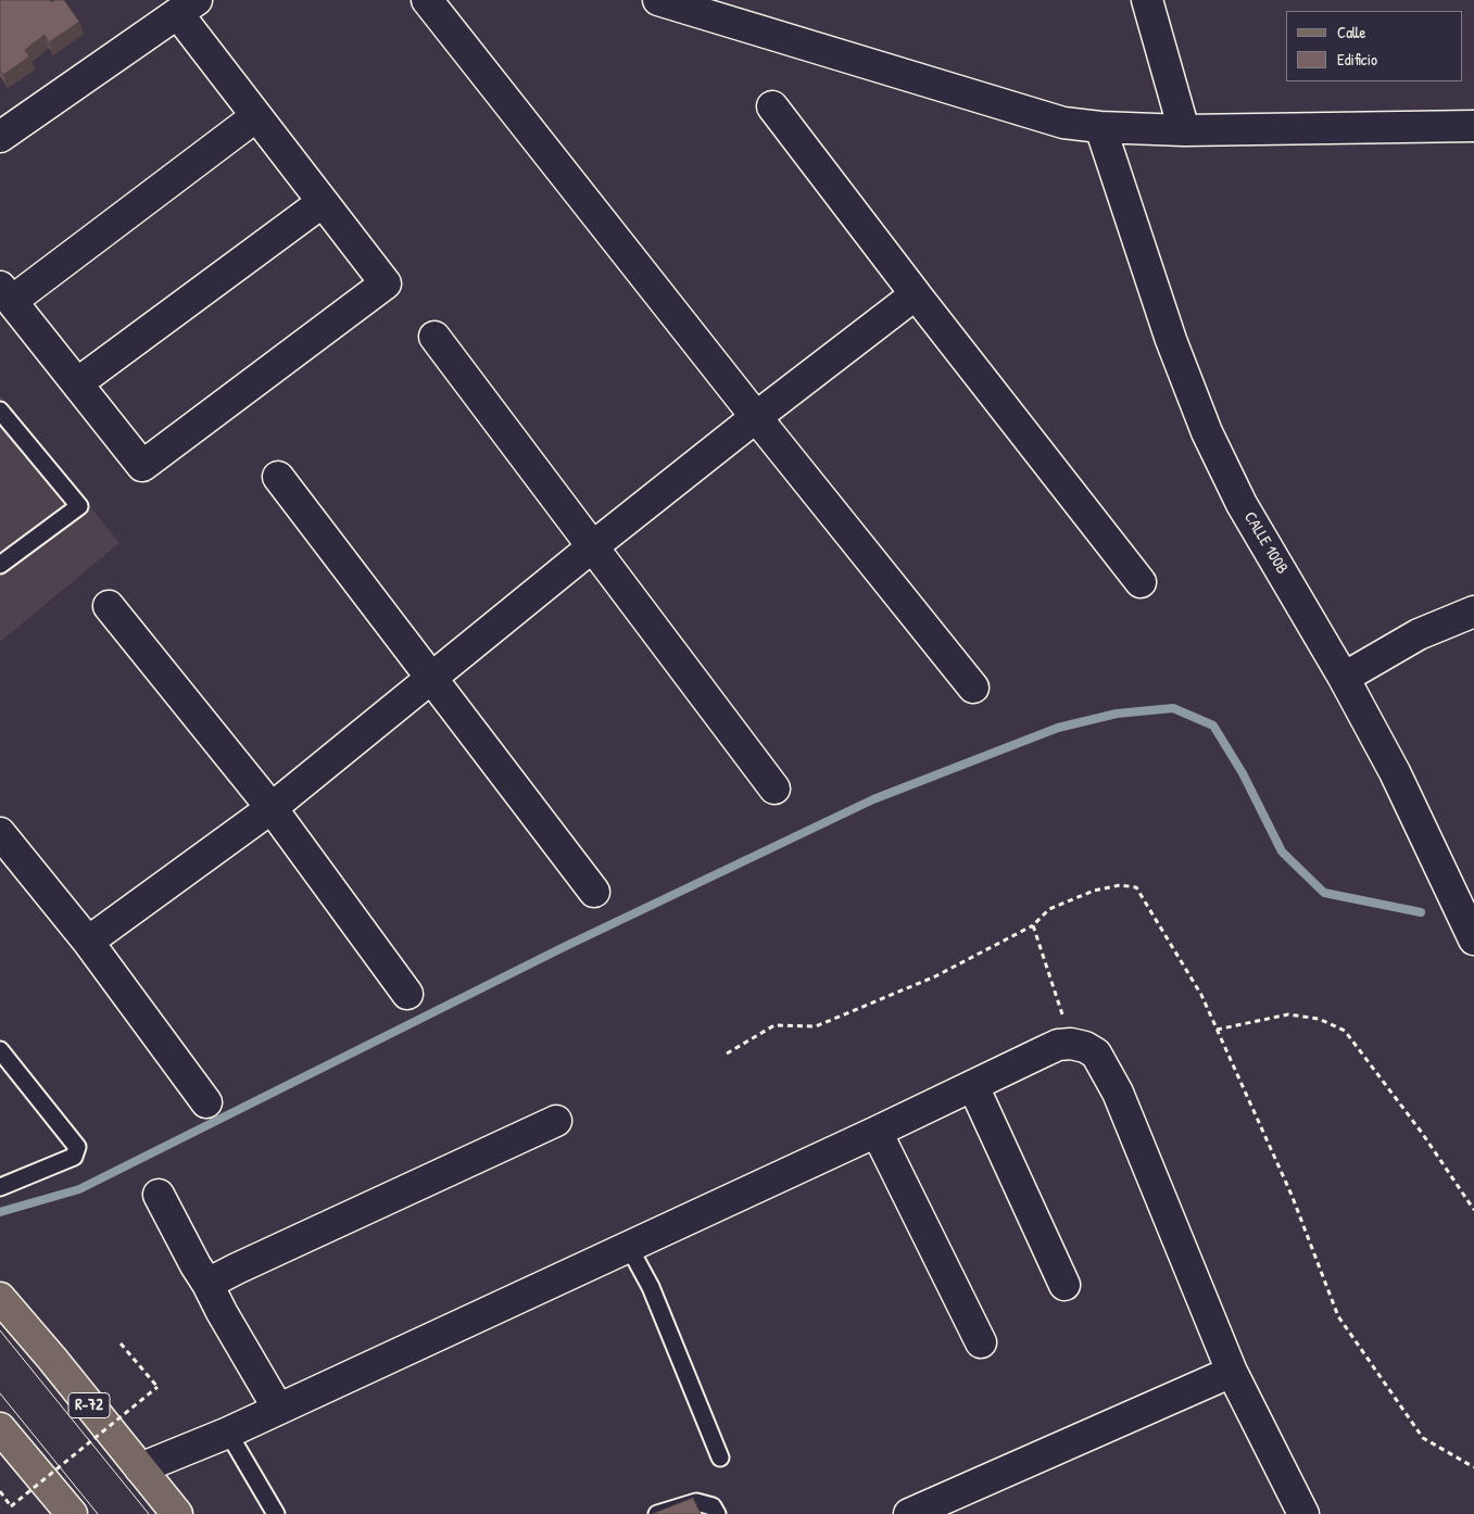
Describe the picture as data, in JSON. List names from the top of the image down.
{
  "streets": {
    "main road": ["R-72"],
    "street": ["CALLE 100B"]
  },
  "legend": ["Calle", "Edificio"]
}
